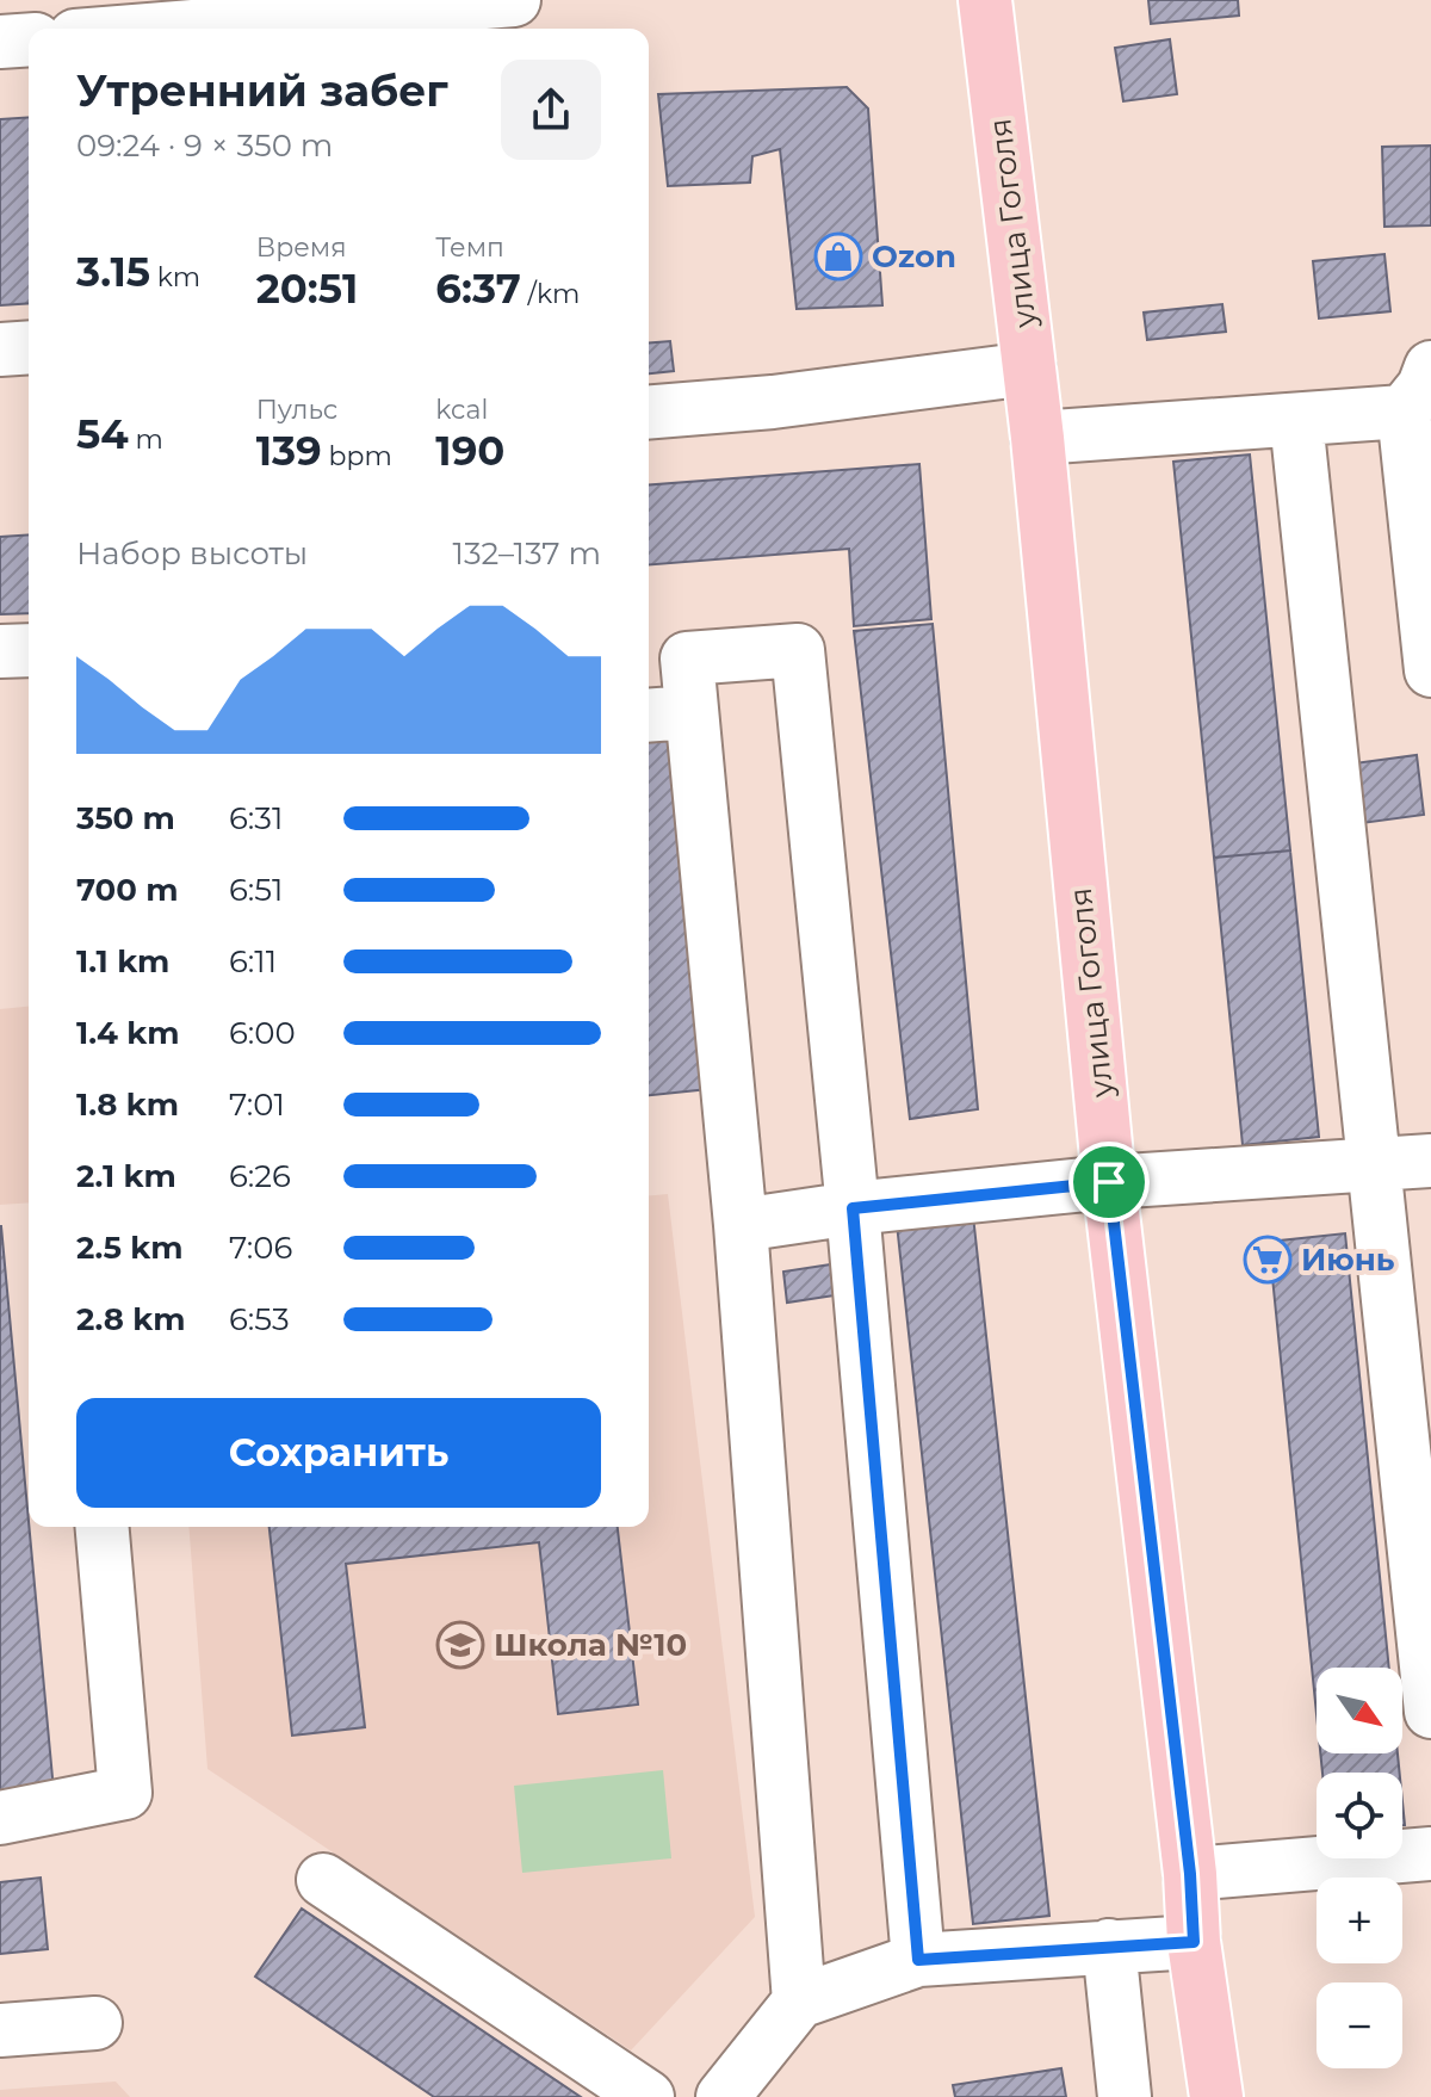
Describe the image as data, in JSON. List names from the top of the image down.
{
  "streets": {
    "main road": ["улица Гоголя"]
  },
  "places": {
    "shop": ["Ozon"],
    "supermarket": ["Июнь"],
    "school or university": ["Школа №10"]
  },
  "north": "bottom right",
  "page": {
    "heading": ["Утренний забег", "09:24 · 9 × 350 m"],
    "stats": [
      ["3.15 km"],
      ["Время", "20:51"],
      ["Темп", "6:37 /km"],
      ["54 m"],
      ["Пульс", "139 bpm"],
      ["kcal", "190"]
    ],
    "chart": ["Набор высоты", "132–137 m"],
    "list": [
      {
        "name": "350 m",
        "note": "6:31"
      },
      {
        "name": "700 m",
        "note": "6:51"
      },
      {
        "name": "1.1 km",
        "note": "6:11"
      },
      {
        "name": "1.4 km",
        "note": "6:00"
      },
      {
        "name": "1.8 km",
        "note": "7:01"
      },
      {
        "name": "2.1 km",
        "note": "6:26"
      },
      {
        "name": "2.5 km",
        "note": "7:06"
      },
      {
        "name": "2.8 km",
        "note": "6:53"
      }
    ],
    "buttons": "Сохранить",
    "map_buttons": ["+", "−"]
  }
}
